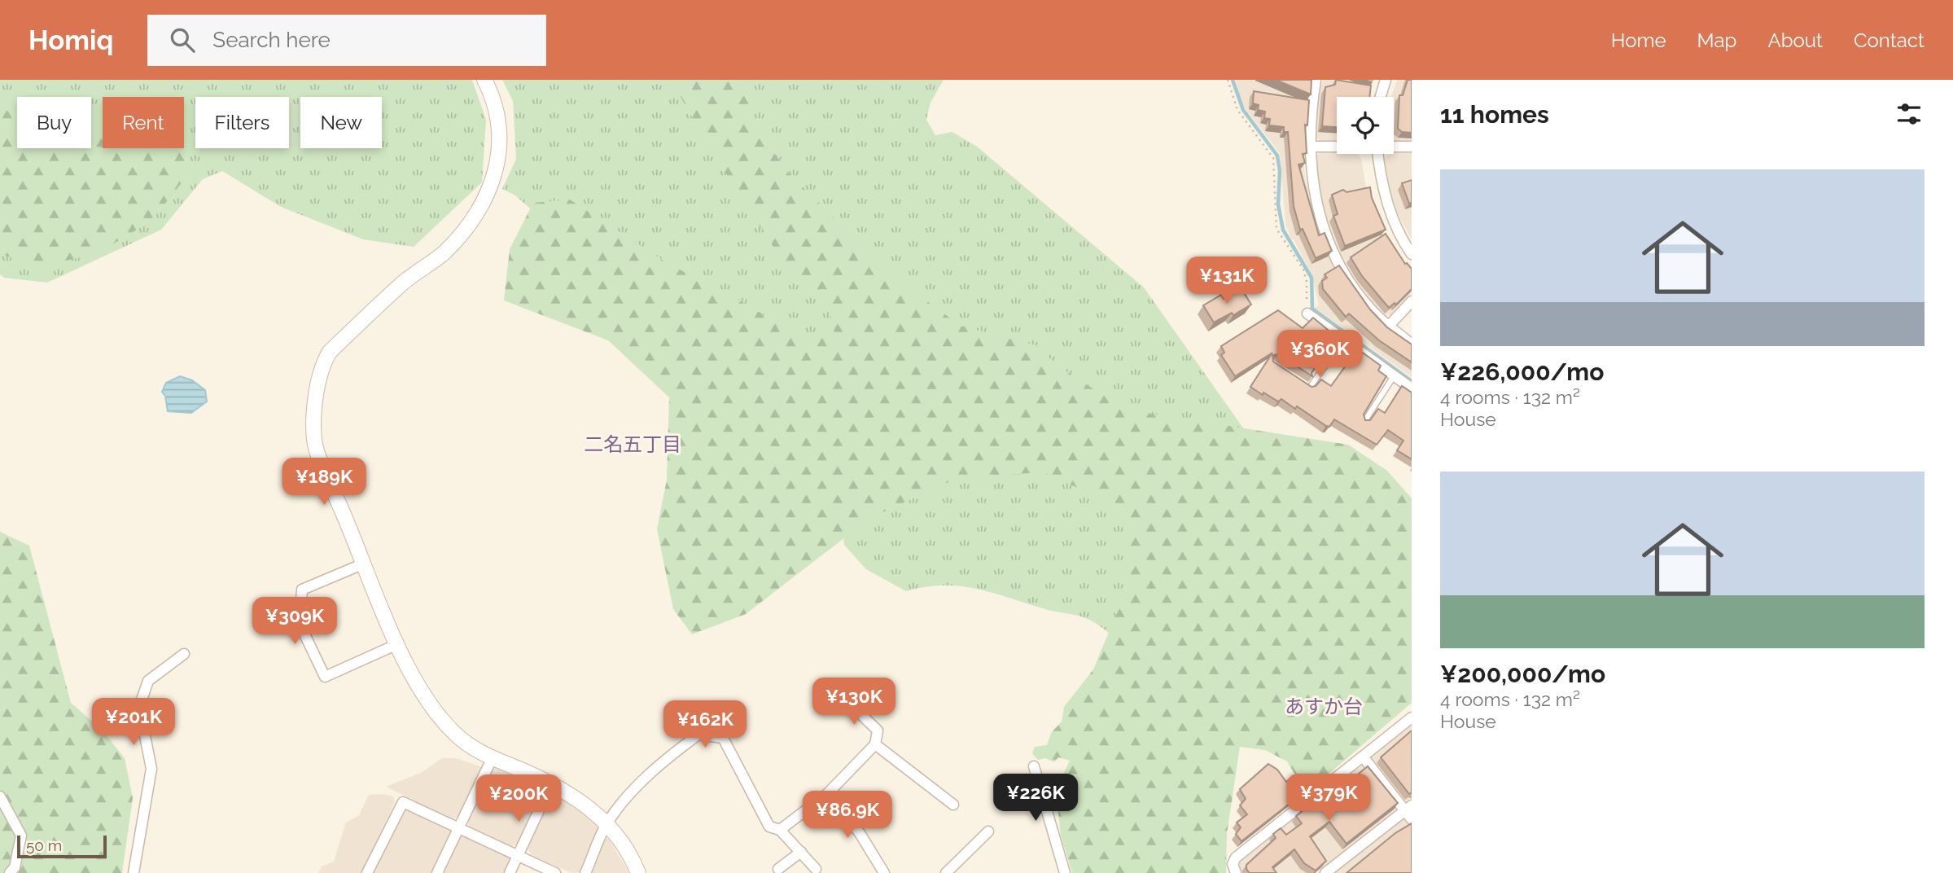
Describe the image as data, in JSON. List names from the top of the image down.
{
  "districts": ["二名五丁目", "あすか台"],
  "scale_bar": "50 m",
  "page": {
    "header": "Homiq",
    "search": "Search here",
    "nav": [
      "Home",
      "Map",
      "About",
      "Contact"
    ],
    "heading": "11 homes",
    "chip": [
      "Buy",
      "Rent",
      "Filters",
      "New"
    ],
    "list": [
      {
        "name": "¥226,000/mo",
        "note": "4 rooms · 132 m² · House"
      },
      {
        "name": "¥200,000/mo",
        "note": "4 rooms · 132 m² · House"
      }
    ],
    "price": [
      "¥131K",
      "¥360K",
      "¥189K",
      "¥309K",
      "¥130K",
      "¥201K",
      "¥162K",
      "¥226K",
      "¥379K",
      "¥200K",
      "¥86.9K"
    ],
    "scale": "50 m"
  }
}
